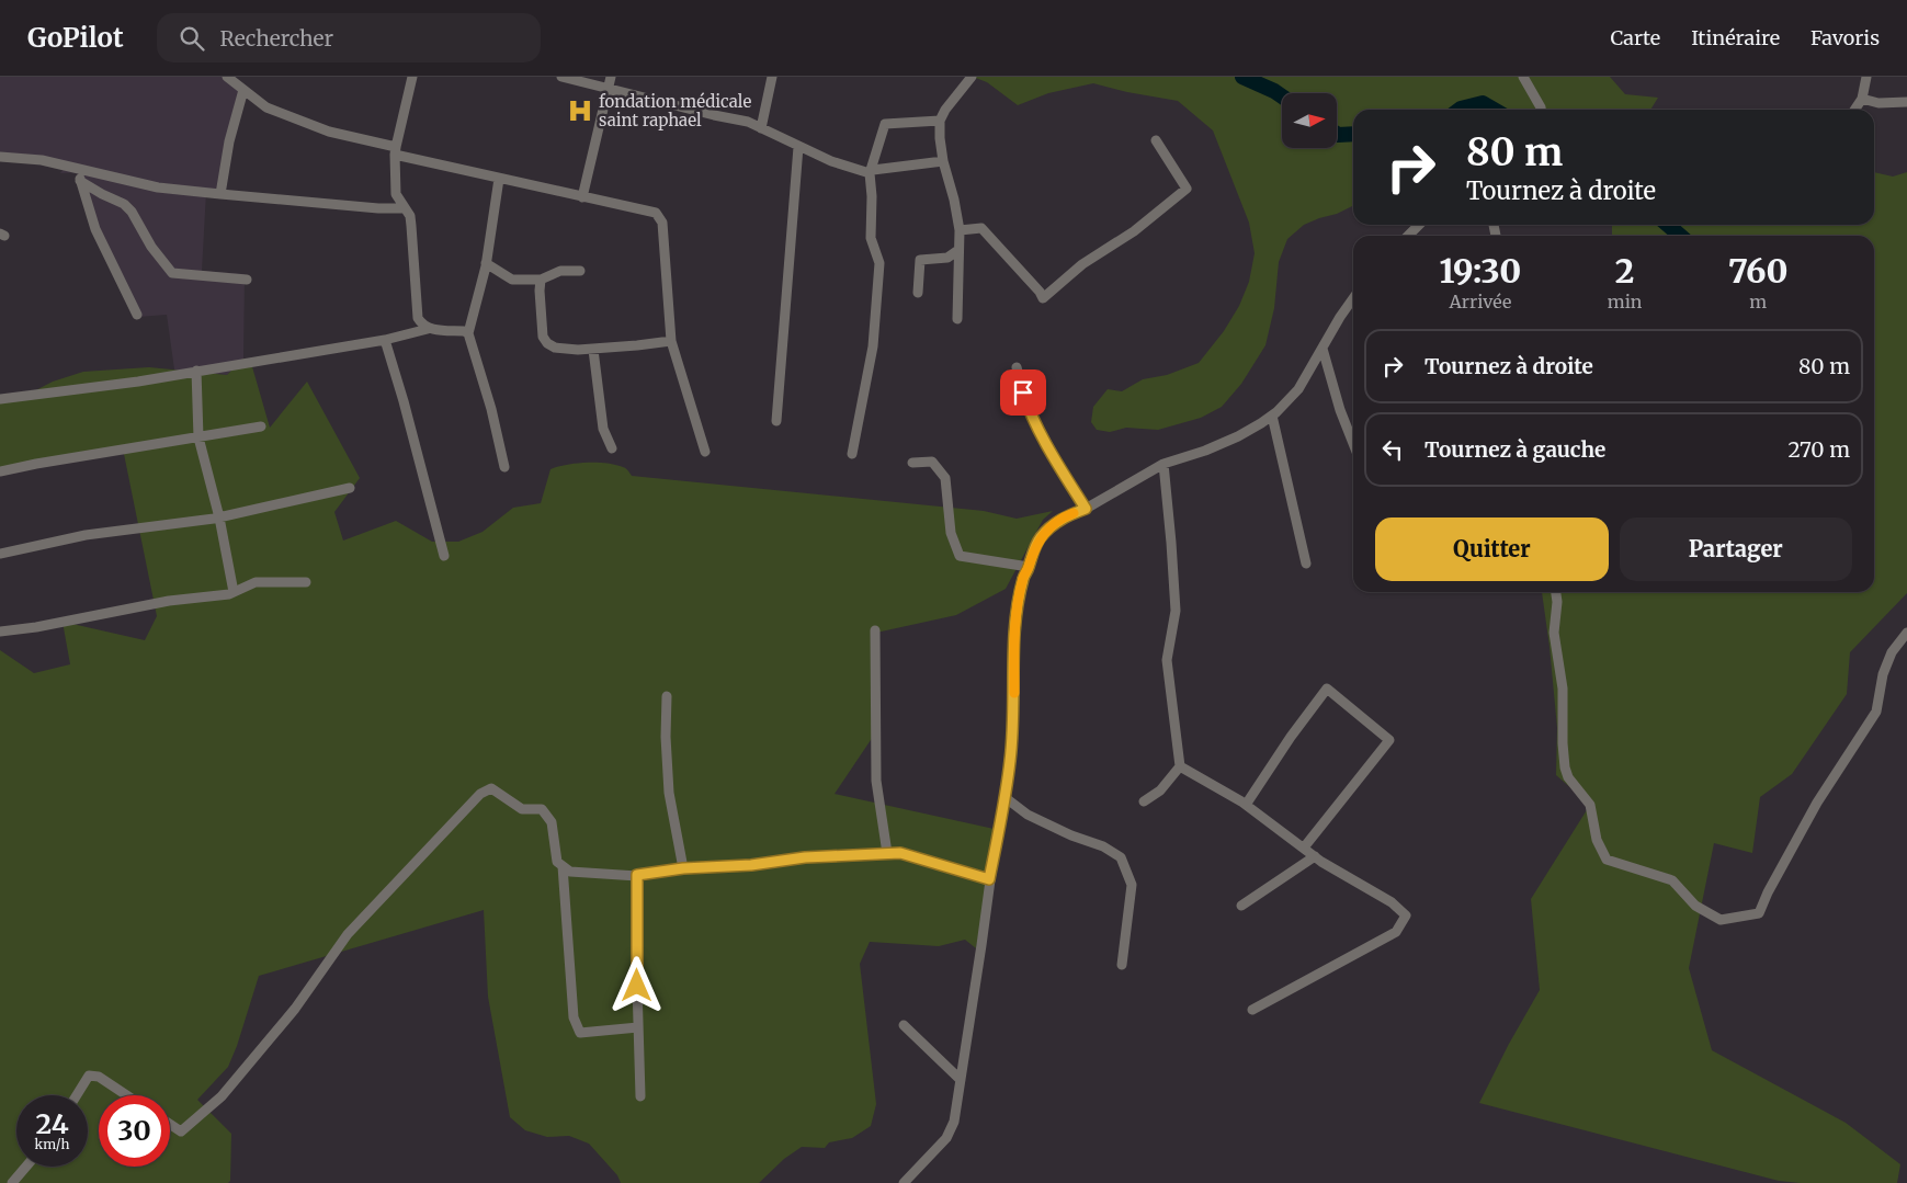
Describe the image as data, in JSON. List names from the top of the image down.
{
  "places": {
    "hospital": ["fondation médicale saint raphael"]
  },
  "north": "right",
  "page": {
    "header": "GoPilot",
    "search": "Rechercher",
    "nav": ["Carte", "Itinéraire", "Favoris"],
    "turn": ["80 m", "Tournez à droite"],
    "eta": [
      "19:30",
      "Arrivée",
      "2",
      "min",
      "760",
      "m"
    ],
    "list": [
      {
        "name": "Tournez à droite",
        "value": "80 m"
      },
      {
        "name": "Tournez à gauche",
        "value": "270 m"
      }
    ],
    "buttons": ["Quitter", "Partager"],
    "speed": "24 km/h",
    "limit": "30"
  }
}
